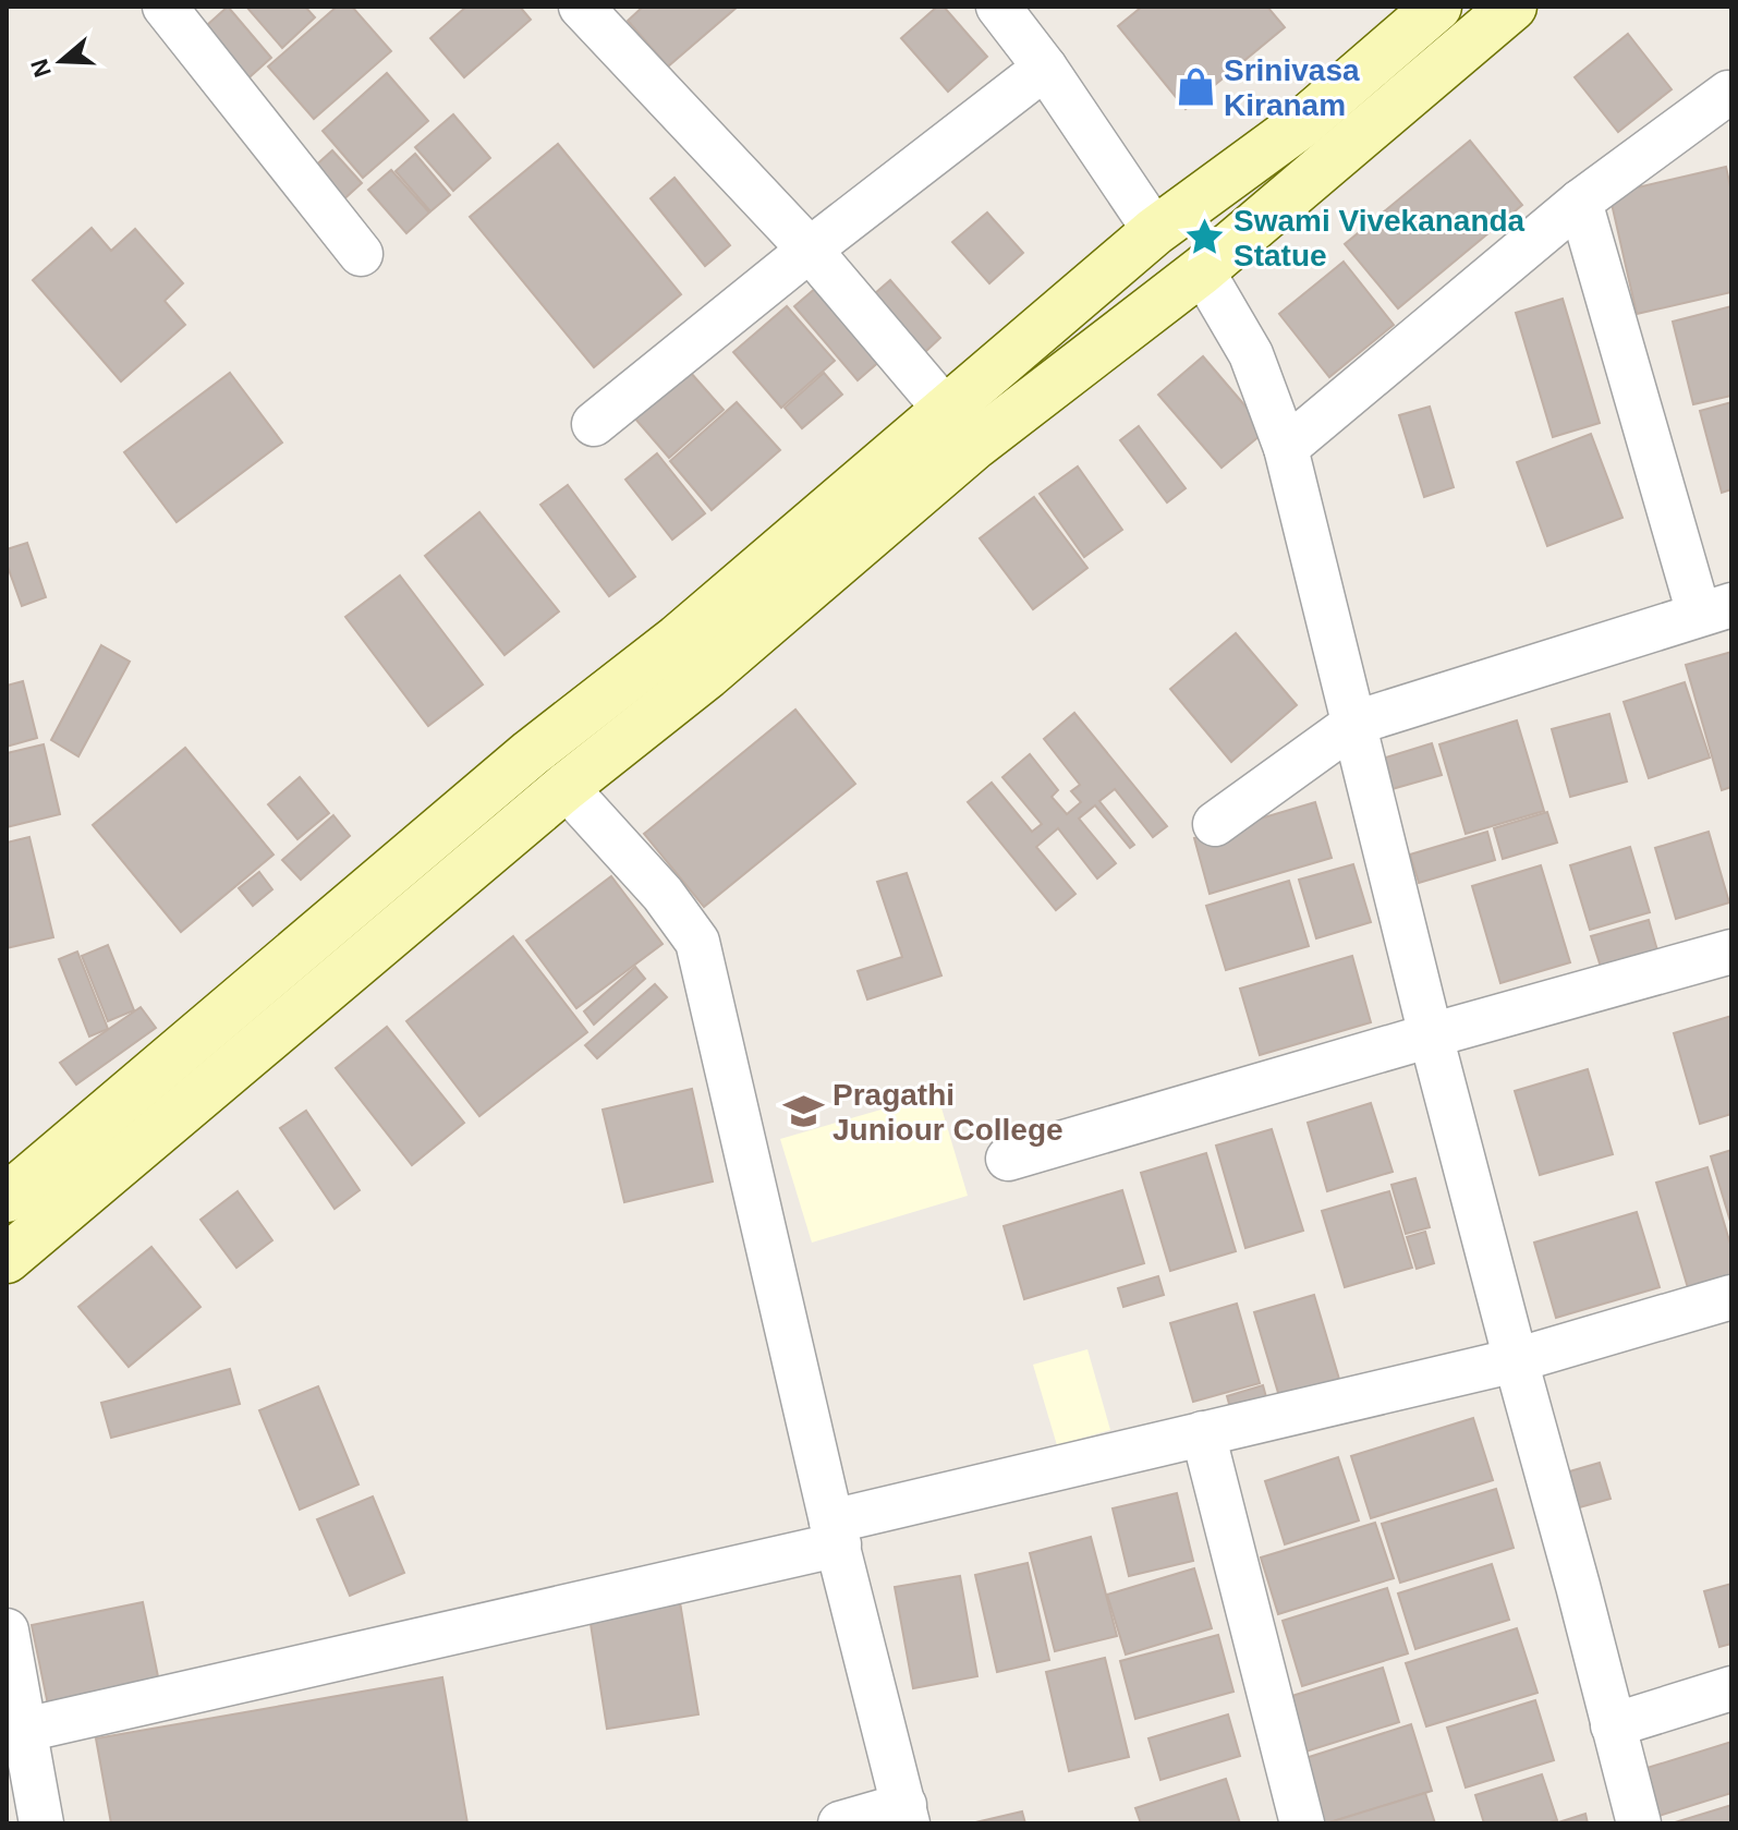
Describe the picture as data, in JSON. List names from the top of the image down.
{
  "places": {
    "shop": ["Srinivasa Kiranam"],
    "place": ["Swami Vivekananda Statue"],
    "school or university": ["Pragathi Juniour College"]
  },
  "north": "left"
}
